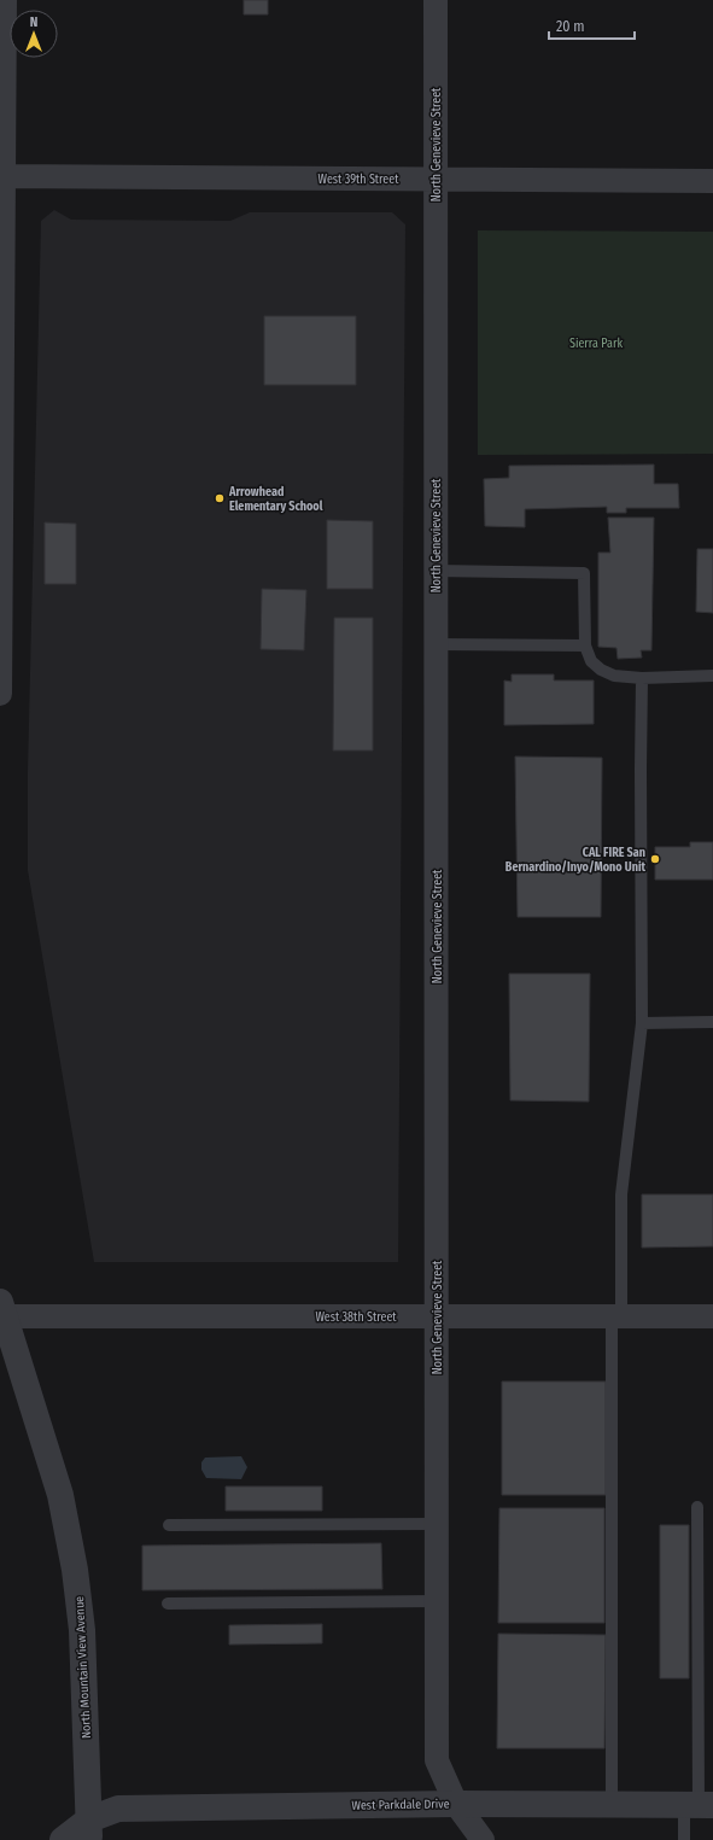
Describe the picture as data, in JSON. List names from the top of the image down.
{
  "streets": {
    "street": [
      "North Genevieve Street",
      "West 39th Street",
      "West 38th Street",
      "North Mountain View Avenue",
      "West Parkdale Drive"
    ]
  },
  "crossings": [
    ["North Genevieve Street", "West 39th Street"],
    ["North Genevieve Street", "West 38th Street"],
    ["North Genevieve Street", "West Parkdale Drive"],
    ["West 38th Street", "North Mountain View Avenue"],
    ["North Mountain View Avenue", "West Parkdale Drive"]
  ],
  "parks": ["Sierra Park"],
  "places": ["Arrowhead Elementary School", "CAL FIRE San Bernardino/Inyo/Mono Unit"],
  "scale_bar": "20 m",
  "north": "top"
}
